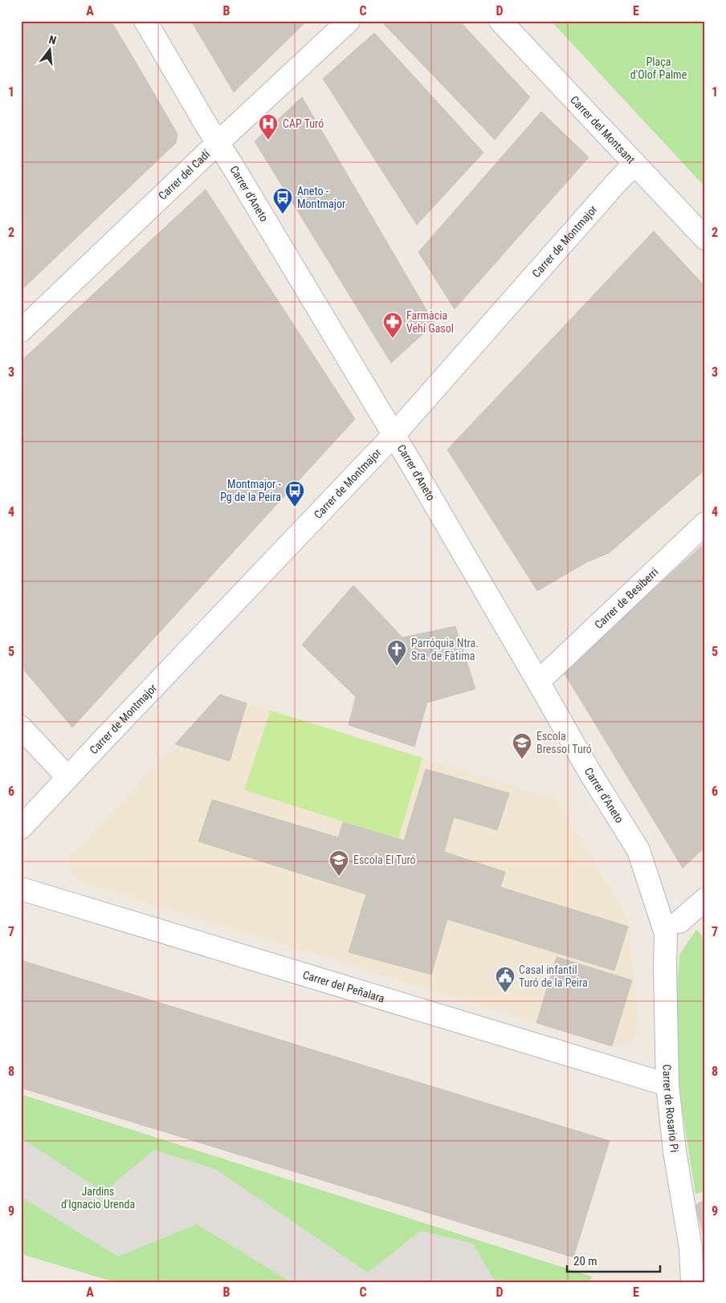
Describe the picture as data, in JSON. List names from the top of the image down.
{
  "streets": {
    "street": [
      "Carrer del Montsant",
      "Carrer del Cadí",
      "Carrer d'Aneto",
      "Carrer de Montmajor",
      "Carrer de Besiberri",
      "Carrer del Peñalara",
      "Carrer de Rosario Pi"
    ]
  },
  "crossings": [
    ["Carrer del Montsant", "Carrer de Montmajor"],
    ["Carrer del Cadí", "Carrer d'Aneto"],
    ["Carrer d'Aneto", "Carrer de Montmajor"],
    ["Carrer d'Aneto", "Carrer de Rosario Pi"],
    ["Carrer del Peñalara", "Carrer de Rosario Pi"]
  ],
  "parks": ["Plaça d'Olof Palme", "Jardins d'Ignacio Urenda"],
  "places": {
    "hospital": ["CAP Turó"],
    "bus stop": ["Aneto - Montmajor", "Montmajor - Pg de la Peira"],
    "pharmacy": ["Farmàcia Vehí Gasol"],
    "church": ["Parróquia Ntra. Sra. de Fàtima"],
    "school or university": ["Escola Bressol Turó", "Escola El Turó"],
    "public building": ["Casal infantil Turó de la Peira"]
  },
  "scale_bar": "20 m",
  "north": "top",
  "grid": {
    "columns": [
      "A",
      "B",
      "C",
      "D",
      "E"
    ],
    "rows": [
      "1",
      "2",
      "3",
      "4",
      "5",
      "6",
      "7",
      "8",
      "9"
    ]
  }
}
